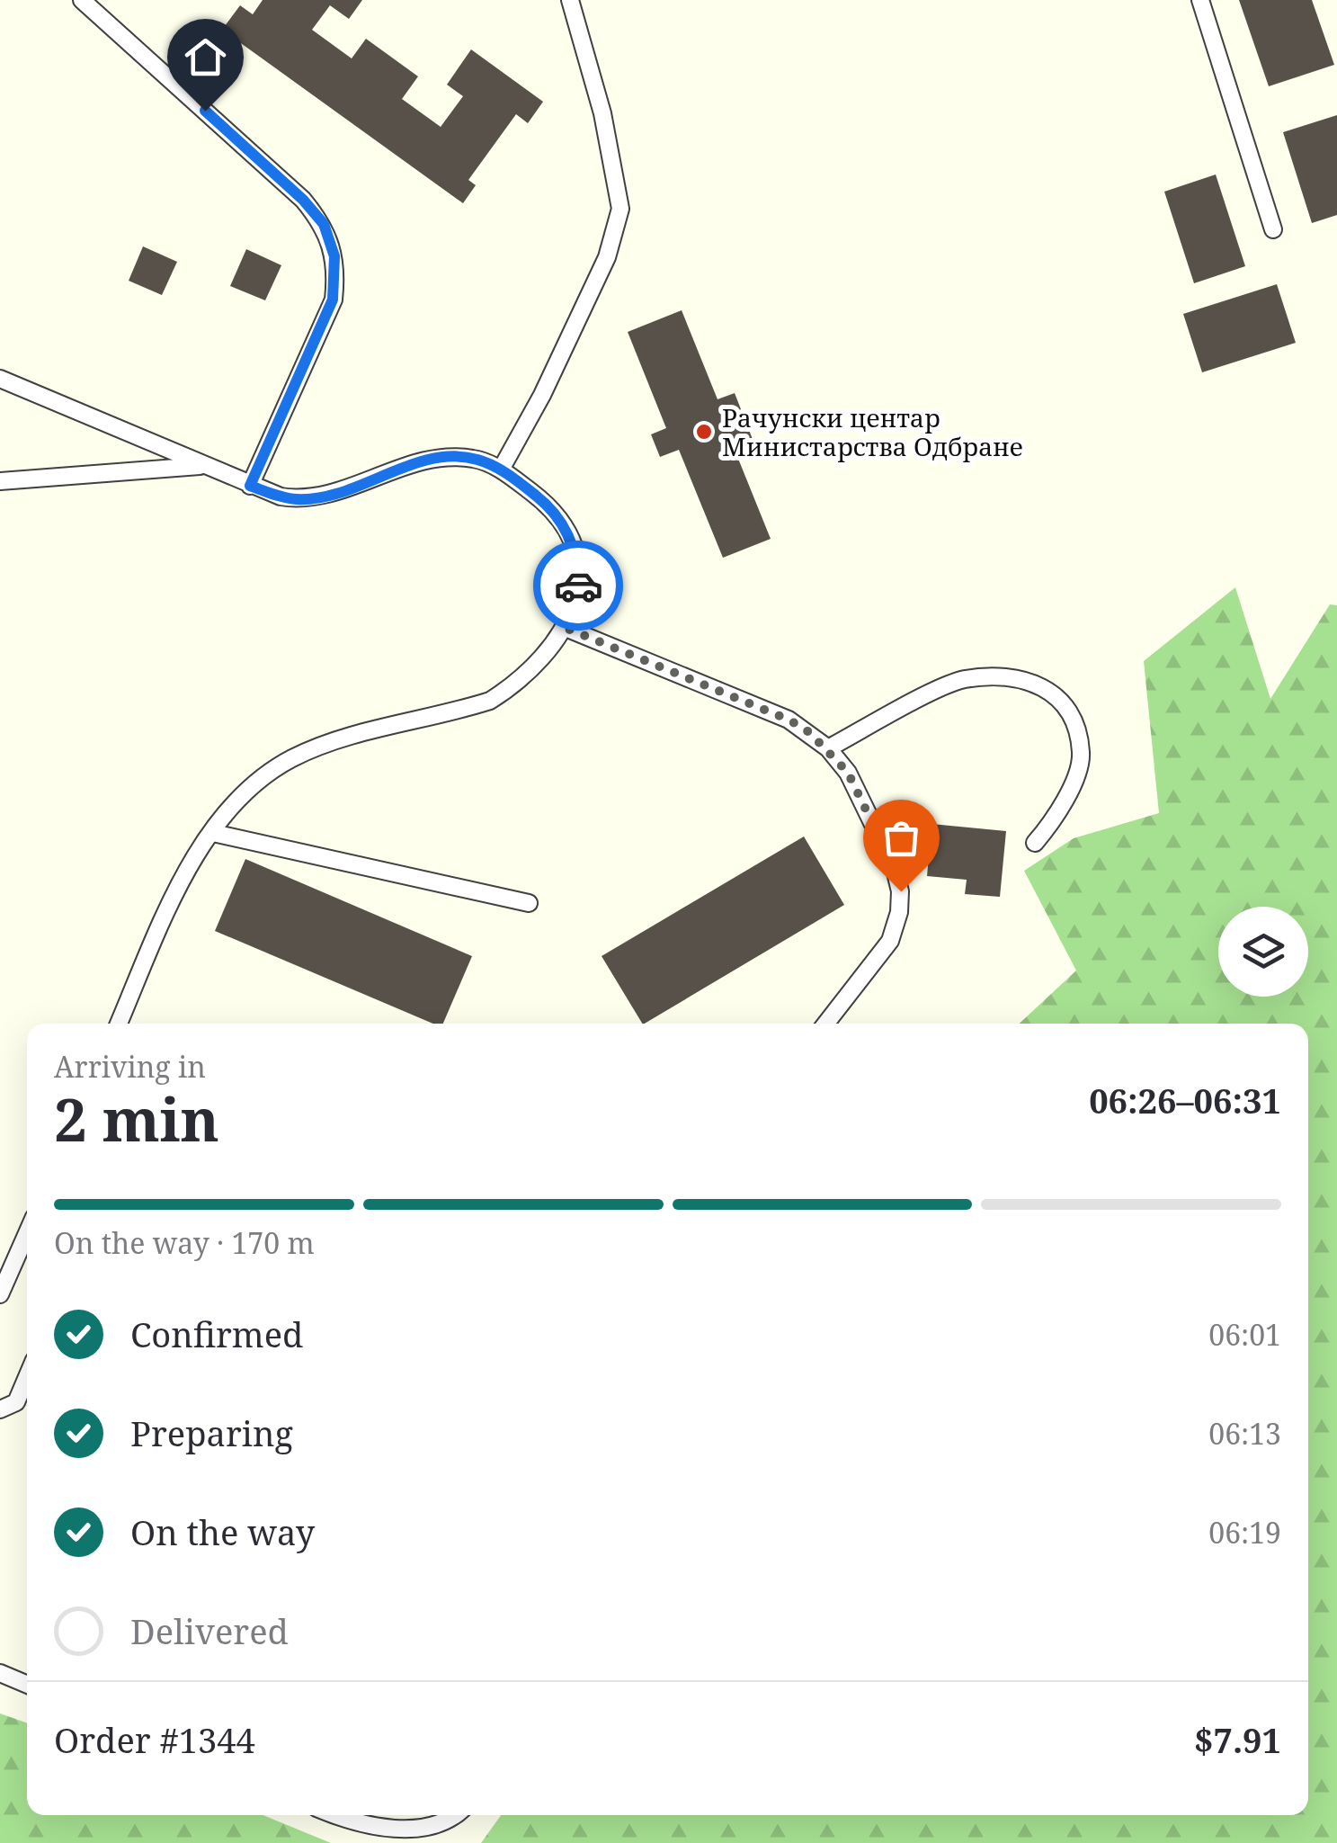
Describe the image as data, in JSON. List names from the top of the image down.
{
  "places": ["Рачунски центар Министарства Одбране"],
  "page": {
    "heading": ["2 min", "Arriving in", "06:26–06:31"],
    "panel": ["Order #1344", "$7.91"],
    "bar": "On the way · 170 m",
    "list": [
      ["Confirmed", "06:01"],
      ["Preparing", "06:13"],
      ["On the way", "06:19"],
      "Delivered"
    ]
  }
}
